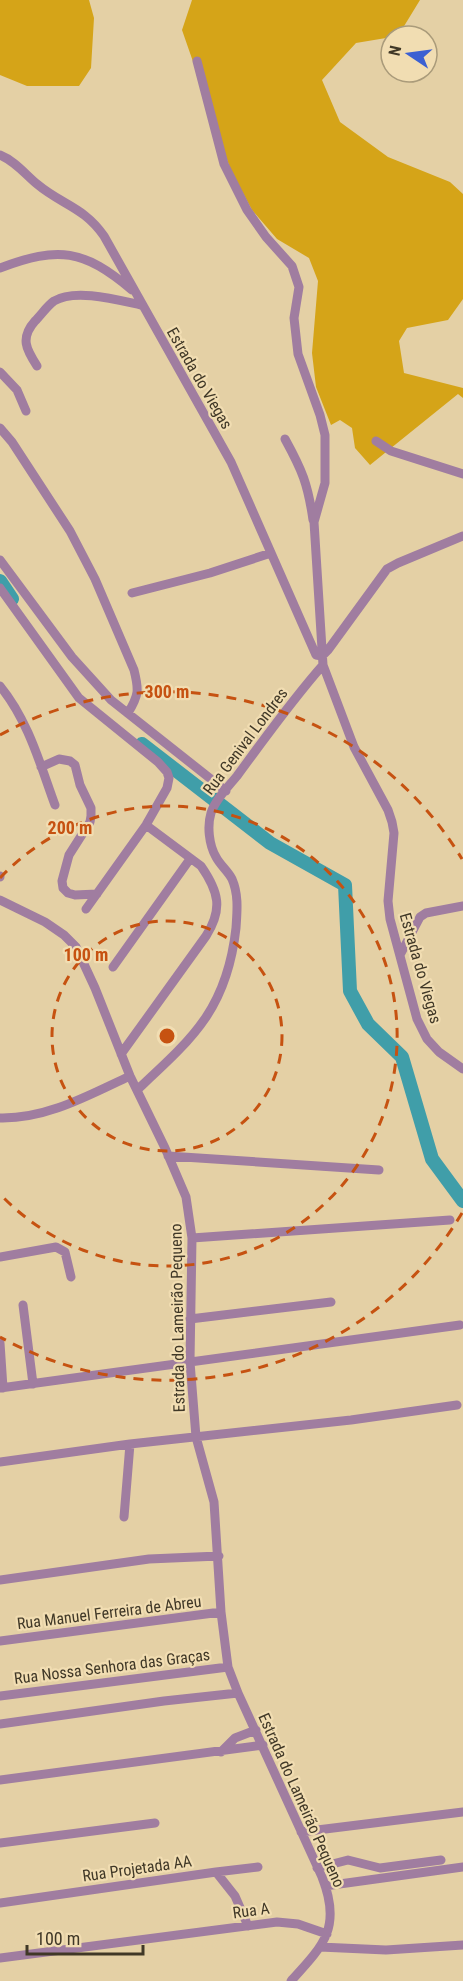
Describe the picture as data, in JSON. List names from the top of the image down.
{
  "streets": {
    "street": [
      "Estrada do Viegas",
      "Rua Genival Londres",
      "Estrada do Lameirão Pequeno",
      "Rua Manuel Ferreira de Abreu",
      "Rua Nossa Senhora das Graças",
      "Rua Projetada AA",
      "Rua A"
    ]
  },
  "crossings": [
    ["Estrada do Viegas", "Rua Genival Londres"],
    ["Rua Genival Londres", "Estrada do Lameirão Pequeno"],
    ["Estrada do Lameirão Pequeno", "Rua Manuel Ferreira de Abreu"],
    ["Estrada do Lameirão Pequeno", "Rua Nossa Senhora das Graças"],
    ["Estrada do Lameirão Pequeno", "Rua A"],
    ["Rua Projetada AA", "Rua A"]
  ],
  "scale_bar": "100 m",
  "north": "left",
  "rings": ["300 m", "200 m", "100 m"]
}
